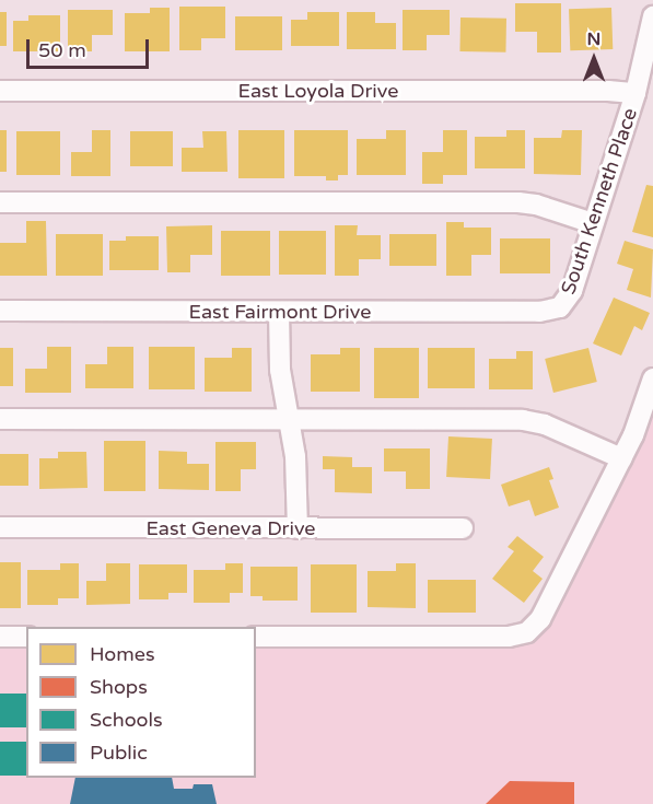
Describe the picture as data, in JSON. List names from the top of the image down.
{
  "streets": {
    "street": [
      "East Loyola Drive",
      "South Kenneth Place",
      "East Fairmont Drive",
      "East Geneva Drive"
    ]
  },
  "crossings": [
    ["East Loyola Drive", "South Kenneth Place"],
    ["South Kenneth Place", "East Fairmont Drive"]
  ],
  "legend": [
    "Homes",
    "Shops",
    "Schools",
    "Public"
  ],
  "scale_bar": "50 m",
  "north": "top"
}
